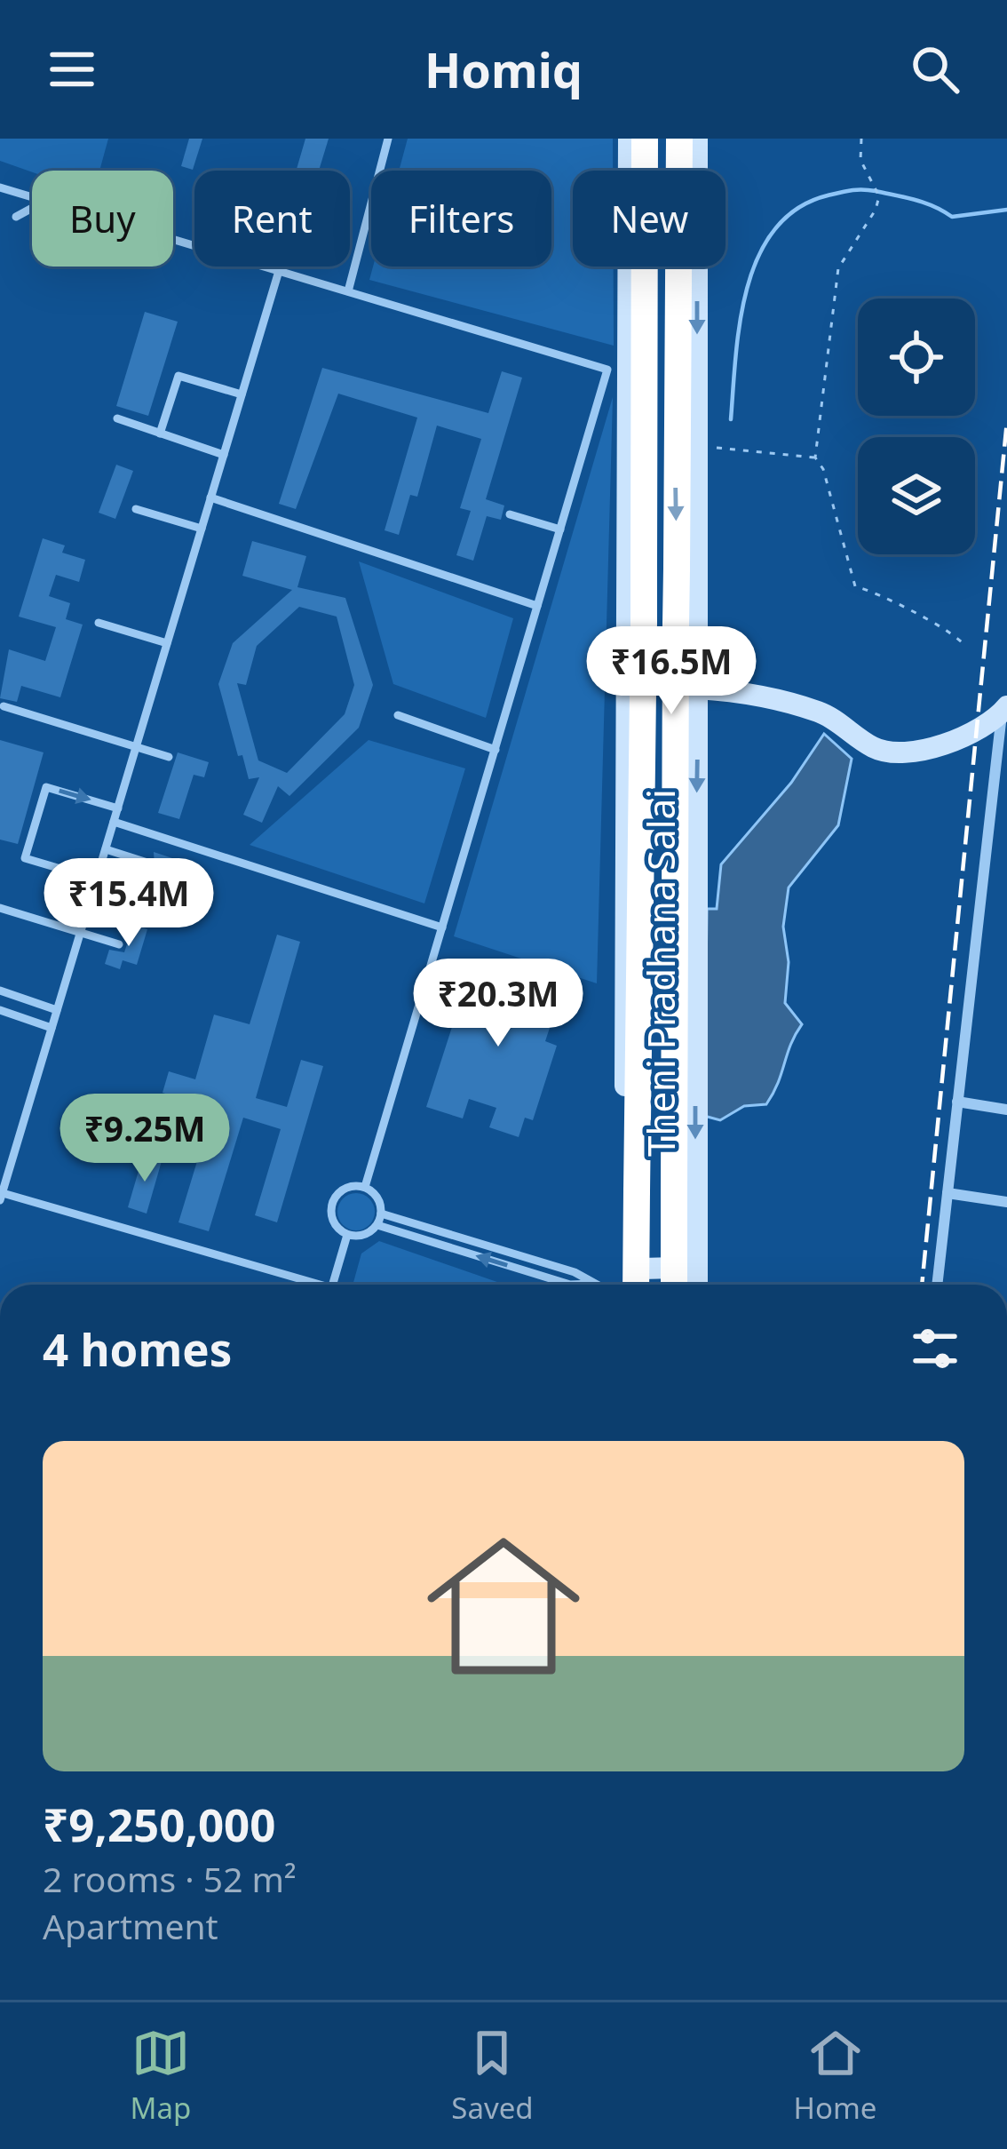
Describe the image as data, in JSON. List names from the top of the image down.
{
  "streets": {
    "street": ["Theni Pradhana Salai"]
  },
  "page": {
    "header": "Homiq",
    "chip": [
      "Buy",
      "Rent",
      "Filters",
      "New"
    ],
    "price": [
      "₹16.5M",
      "₹15.4M",
      "₹20.3M",
      "₹9.25M"
    ],
    "heading": "4 homes",
    "list": [
      {
        "name": "₹9,250,000",
        "note": "2 rooms · 52 m² · Apartment"
      }
    ],
    "tabs": ["Map", "Saved", "Home"]
  }
}
